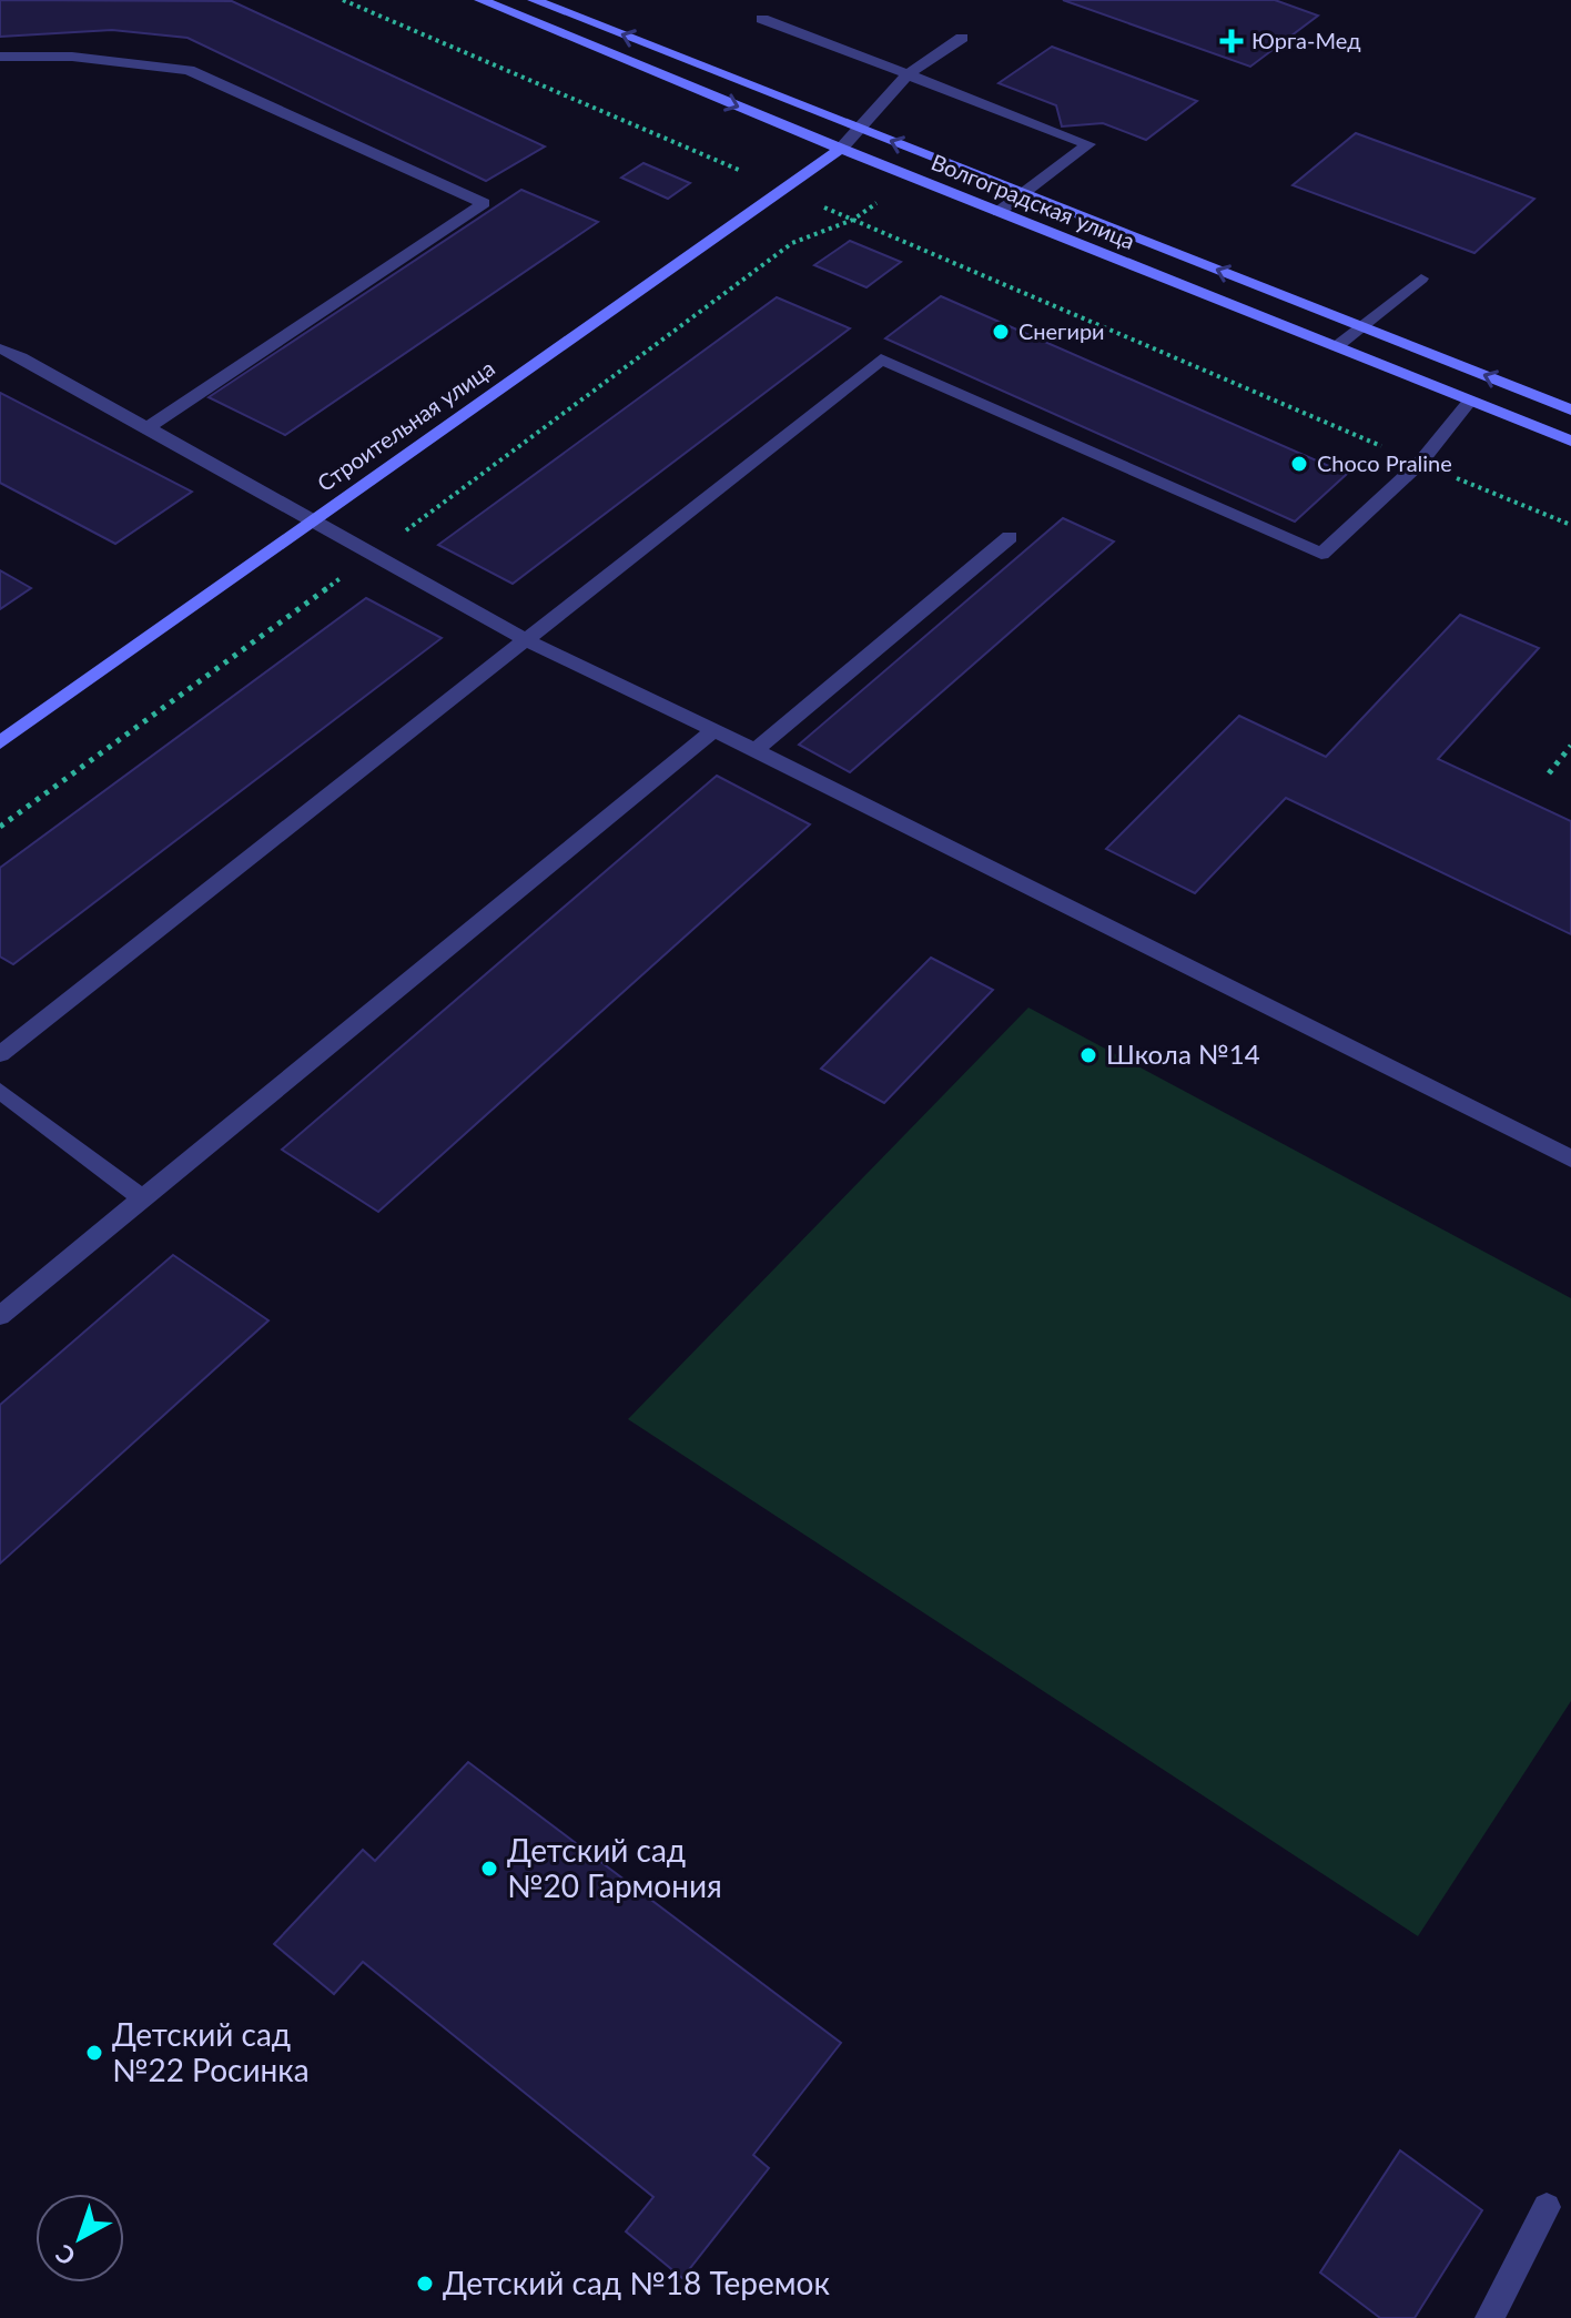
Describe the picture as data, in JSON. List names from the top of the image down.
{
  "streets": {
    "main road": ["Волгоградская улица", "Строительная улица"]
  },
  "crossings": [
    ["Волгоградская улица", "Строительная улица"]
  ],
  "places": {
    "health": ["Юрга-Мед"],
    "other": [
      "Снегири",
      "Choco Praline",
      "Школа №14",
      "Детский сад №20 Гармония",
      "Детский сад №22 Росинка",
      "Детский сад №18 Теремок"
    ]
  },
  "north": "bottom left"
}
